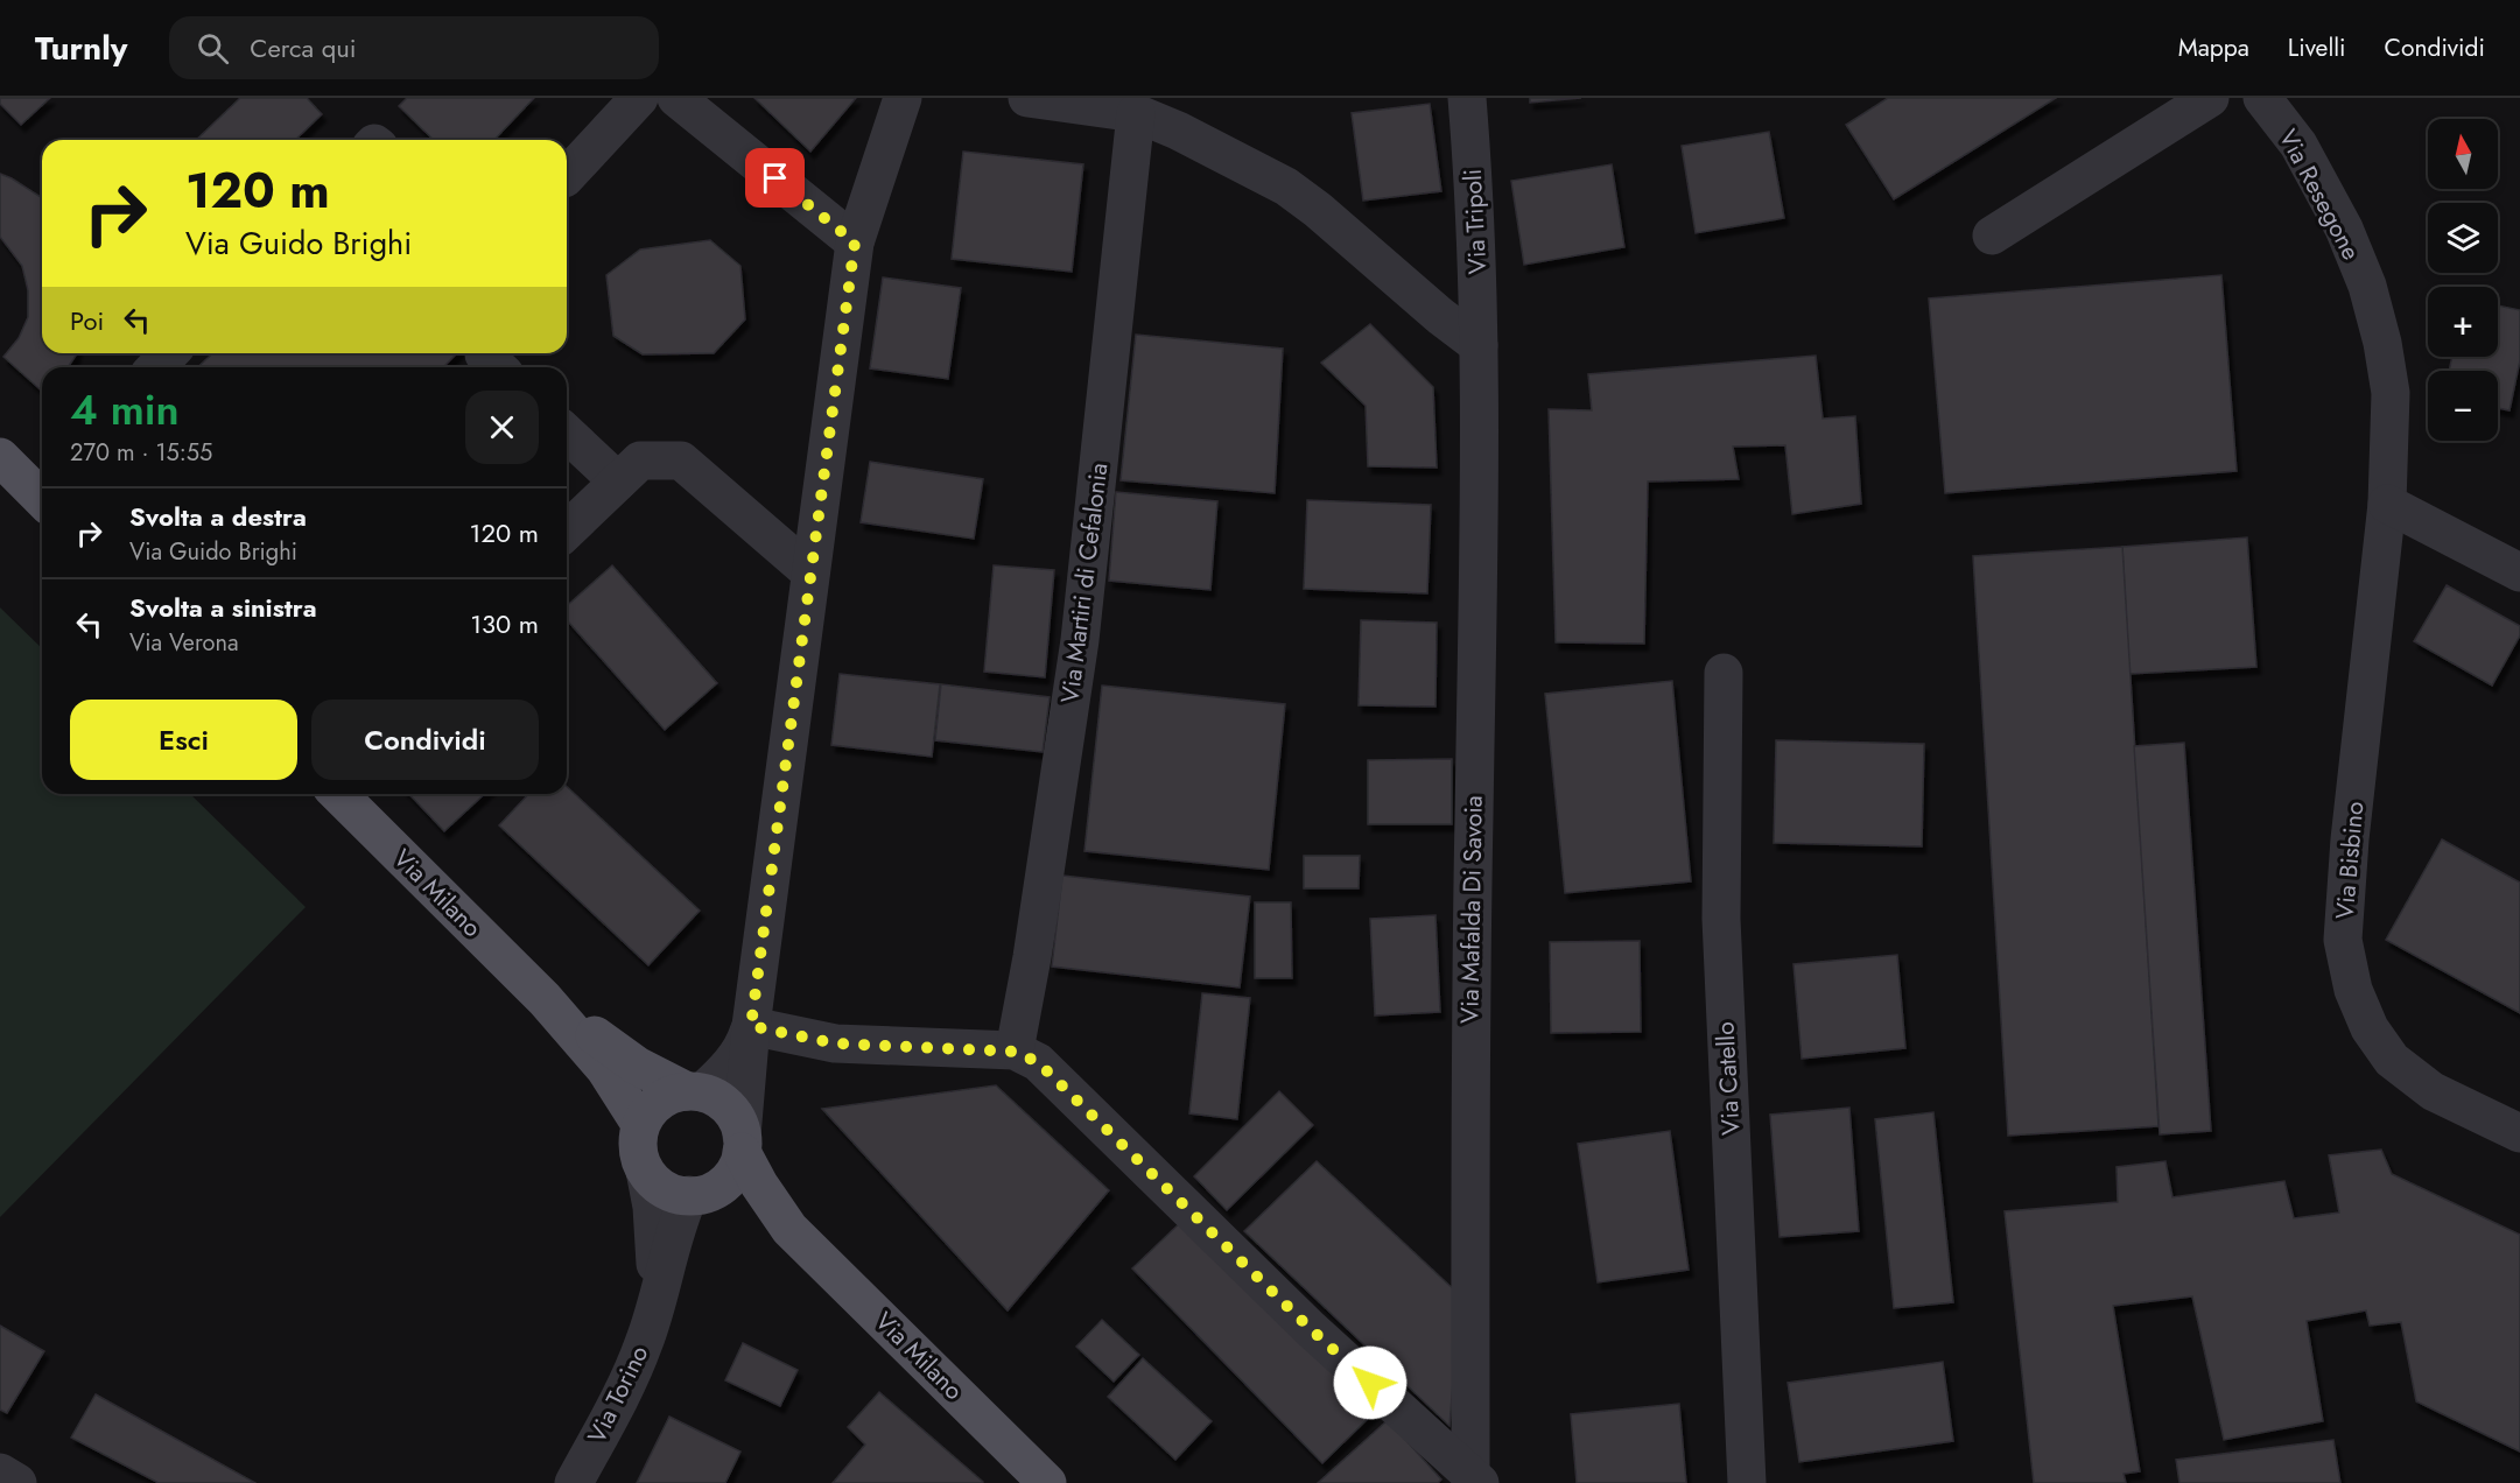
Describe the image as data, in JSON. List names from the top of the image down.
{
  "streets": {
    "main road": ["Via Milano"],
    "street": [
      "Via Resegone",
      "Via Tripoli",
      "Via Martiri di Cefalonia",
      "Via Bisbino",
      "Via Mafalda Di Savoia",
      "Via Catello",
      "Via Torino"
    ]
  },
  "crossings": [
    ["Via Resegone", "Via Bisbino"],
    ["Via Tripoli", "Via Mafalda Di Savoia"],
    ["Via Milano", "Via Torino"]
  ],
  "north": "top",
  "page": {
    "header": "Turnly",
    "search": "Cerca qui",
    "nav": ["Mappa", "Livelli", "Condividi"],
    "map_buttons": ["+", "−"],
    "turn": ["120 m", "Via Guido Brighi"],
    "then": "Poi",
    "heading": ["4 min", "270 m · 15:55"],
    "list": [
      {
        "name": "Svolta a destra",
        "note": "Via Guido Brighi",
        "value": "120 m"
      },
      {
        "name": "Svolta a sinistra",
        "note": "Via Verona",
        "value": "130 m"
      }
    ],
    "buttons": ["Esci", "Condividi"]
  }
}
